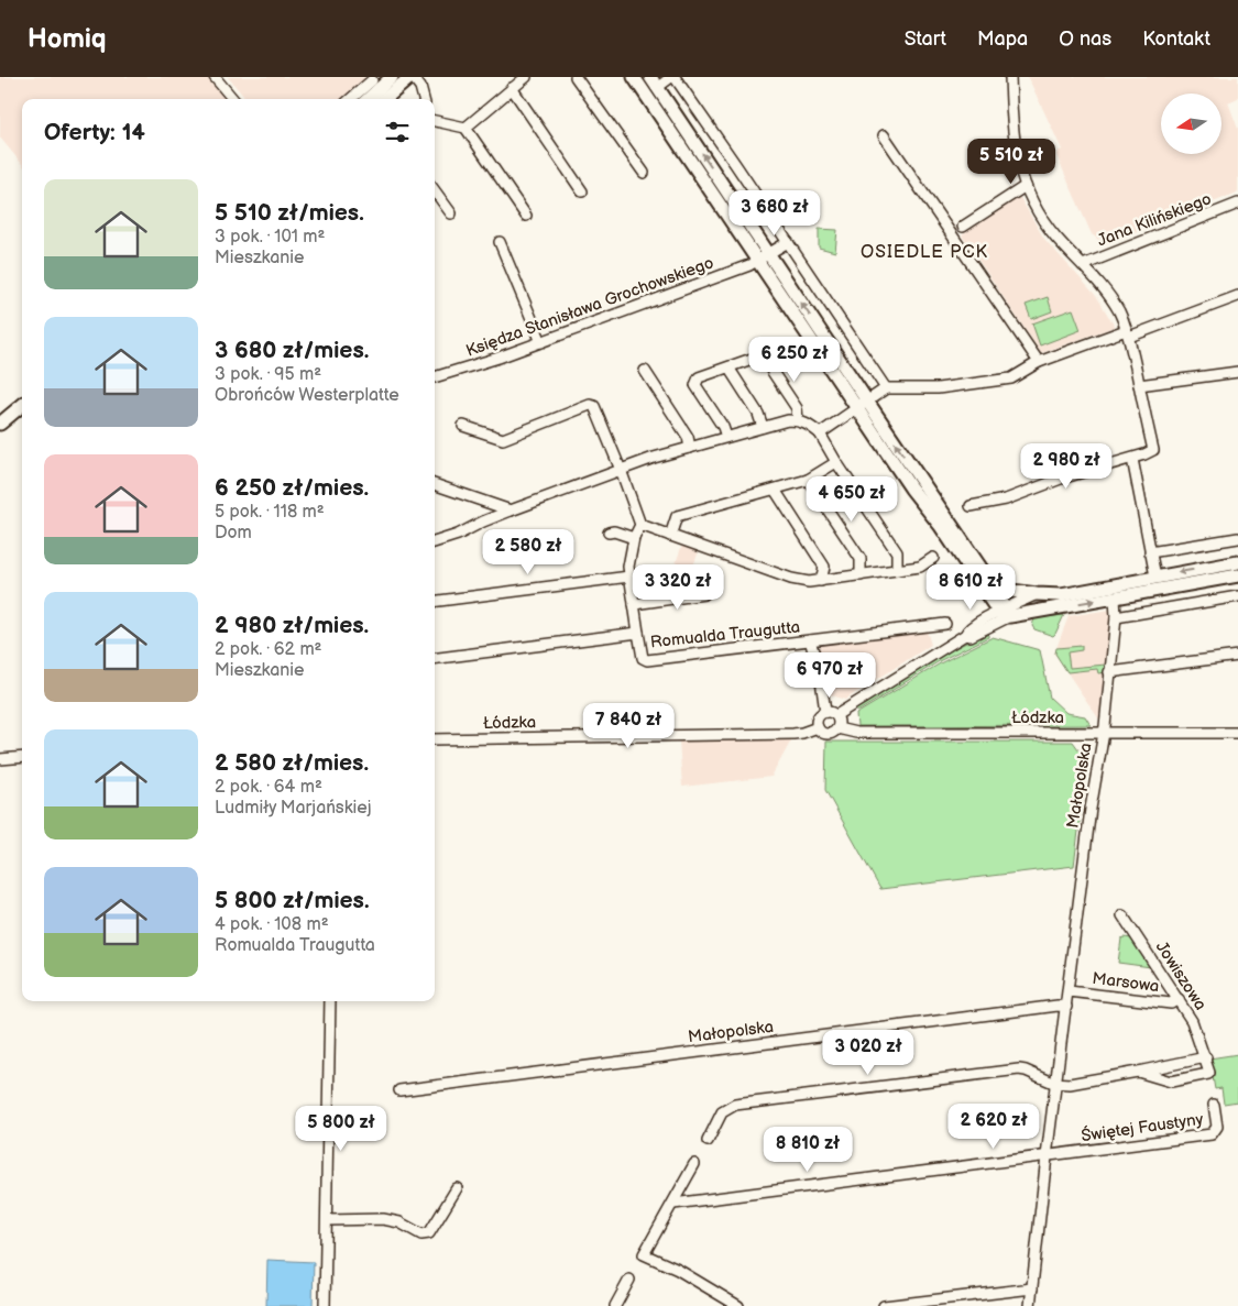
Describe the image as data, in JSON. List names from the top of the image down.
{
  "streets": {
    "street": [
      "Jana Kilińskiego",
      "Księdza Stanisława Grochowskiego",
      "Romualda Traugutta",
      "Łódzka",
      "Małopolska",
      "Jowiszowa",
      "Marsowa",
      "Świętej Faustyny"
    ]
  },
  "crossings": [
    ["Łódzka", "Małopolska"],
    ["Małopolska", "Marsowa"],
    ["Małopolska", "Świętej Faustyny"],
    ["Jowiszowa", "Marsowa"]
  ],
  "districts": ["OSIEDLE PCK"],
  "north": "left",
  "page": {
    "header": "Homiq",
    "nav": [
      "Start",
      "Mapa",
      "O nas",
      "Kontakt"
    ],
    "heading": "Oferty: 14",
    "price": [
      "5 510 zł",
      "3 680 zł",
      "6 250 zł",
      "2 980 zł",
      "4 650 zł",
      "2 580 zł",
      "3 320 zł",
      "8 610 zł",
      "6 970 zł",
      "7 840 zł",
      "3 020 zł",
      "2 620 zł",
      "5 800 zł",
      "8 810 zł"
    ],
    "list": [
      {
        "name": "5 510 zł/mies.",
        "note": "3 pok. · 101 m² · Mieszkanie"
      },
      {
        "name": "3 680 zł/mies.",
        "note": "3 pok. · 95 m² · Obrońców Westerplatte"
      },
      {
        "name": "6 250 zł/mies.",
        "note": "5 pok. · 118 m² · Dom"
      },
      {
        "name": "2 980 zł/mies.",
        "note": "2 pok. · 62 m² · Mieszkanie"
      },
      {
        "name": "2 580 zł/mies.",
        "note": "2 pok. · 64 m² · Ludmiły Marjańskiej"
      },
      {
        "name": "5 800 zł/mies.",
        "note": "4 pok. · 108 m² · Romualda Traugutta"
      }
    ]
  }
}
